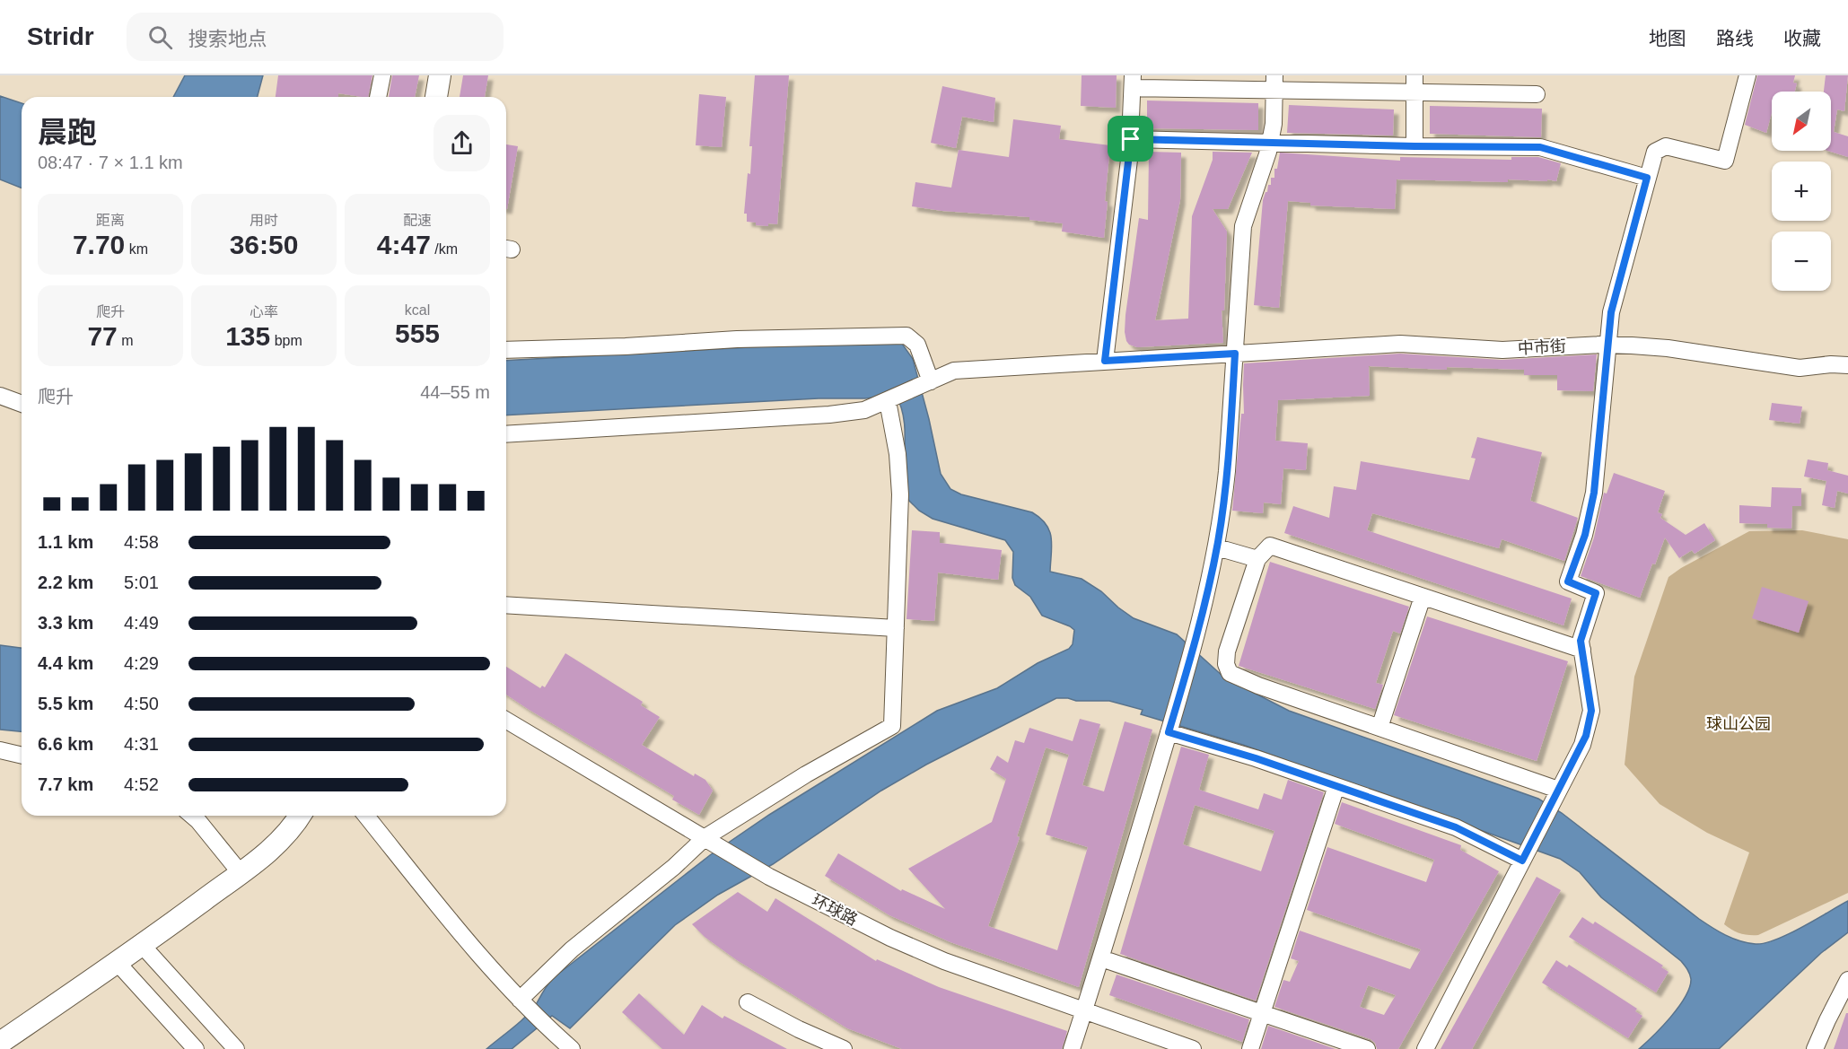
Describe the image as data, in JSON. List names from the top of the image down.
{
  "streets": {
    "street": ["中市街", "环球路"]
  },
  "parks": ["球山公园"],
  "north": "bottom left",
  "page": {
    "header": "Stridr",
    "search": "搜索地点",
    "nav": ["地图", "路线", "收藏"],
    "map_buttons": ["+", "−"],
    "heading": ["晨跑", "08:47 · 7 × 1.1 km"],
    "stats": [
      ["距离", "7.70 km"],
      ["用时", "36:50"],
      ["配速", "4:47 /km"],
      ["爬升", "77 m"],
      ["心率", "135 bpm"],
      ["kcal", "555"]
    ],
    "chart": ["爬升", "44–55 m"],
    "list": [
      {
        "name": "1.1 km",
        "note": "4:58"
      },
      {
        "name": "2.2 km",
        "note": "5:01"
      },
      {
        "name": "3.3 km",
        "note": "4:49"
      },
      {
        "name": "4.4 km",
        "note": "4:29"
      },
      {
        "name": "5.5 km",
        "note": "4:50"
      },
      {
        "name": "6.6 km",
        "note": "4:31"
      },
      {
        "name": "7.7 km",
        "note": "4:52"
      }
    ]
  }
}
